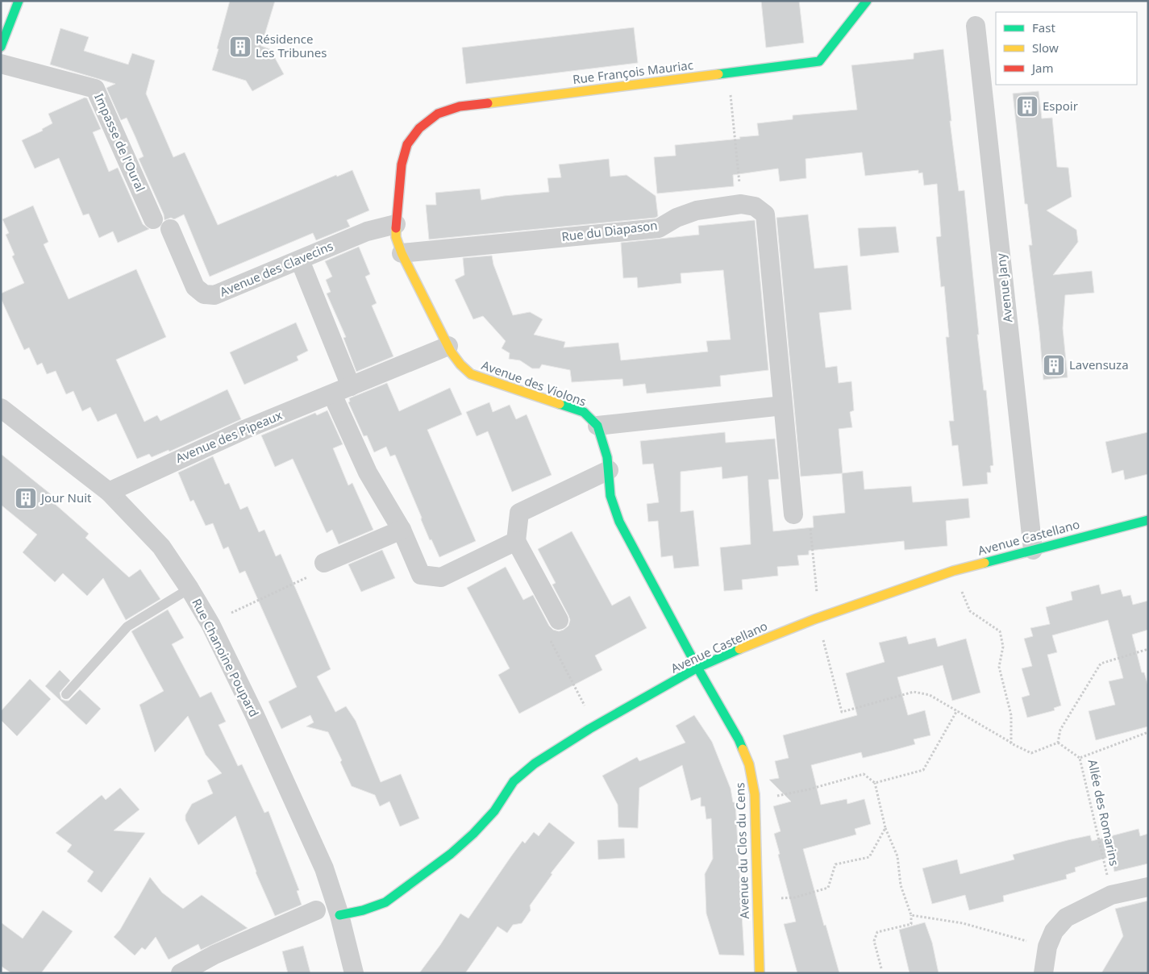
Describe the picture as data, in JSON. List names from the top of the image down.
{
  "streets": {
    "street": [
      "Rue François Mauriac",
      "Impasse de l'Oural",
      "Rue du Diapason",
      "Avenue des Clavecins",
      "Avenue Jany",
      "Avenue des Violons",
      "Avenue des Pipeaux",
      "Avenue Castellano",
      "Rue Chanoine Poupard",
      "Avenue du Clos du Cens"
    ],
    "path": ["Allée des Romarins"]
  },
  "crossings": [
    ["Rue François Mauriac", "Avenue des Violons"],
    ["Rue du Diapason", "Avenue des Violons"],
    ["Avenue des Clavecins", "Avenue des Violons"],
    ["Avenue Jany", "Avenue Castellano"],
    ["Avenue des Violons", "Avenue des Pipeaux"],
    ["Avenue des Violons", "Avenue Castellano"],
    ["Avenue des Violons", "Avenue du Clos du Cens"],
    ["Avenue des Pipeaux", "Rue Chanoine Poupard"],
    ["Avenue Castellano", "Rue Chanoine Poupard"],
    ["Avenue Castellano", "Avenue du Clos du Cens"]
  ],
  "places": {
    "building": [
      "Résidence Les Tribunes",
      "Espoir",
      "Lavensuza",
      "Jour Nuit"
    ]
  },
  "legend": ["Fast", "Slow", "Jam"]
}
